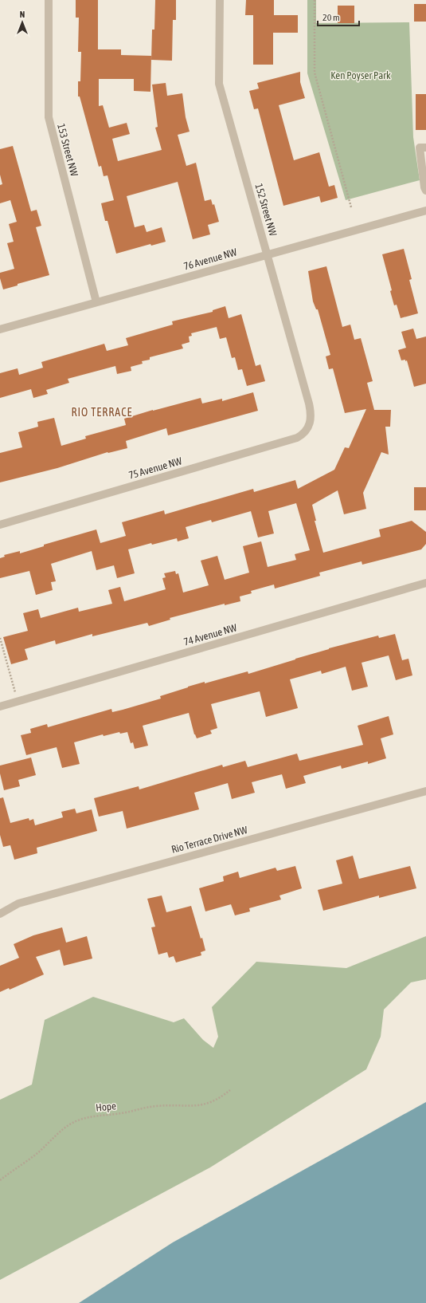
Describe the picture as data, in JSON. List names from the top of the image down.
{
  "streets": {
    "street": [
      "153 Street NW",
      "152 Street NW",
      "76 Avenue NW",
      "75 Avenue NW",
      "74 Avenue NW",
      "Rio Terrace Drive NW"
    ],
    "path": ["Hope"]
  },
  "crossings": [
    ["153 Street NW", "76 Avenue NW"],
    ["152 Street NW", "76 Avenue NW"],
    ["152 Street NW", "75 Avenue NW"]
  ],
  "districts": ["RIO TERRACE"],
  "parks": ["Ken Poyser Park"],
  "scale_bar": "20 m",
  "north": "top"
}
